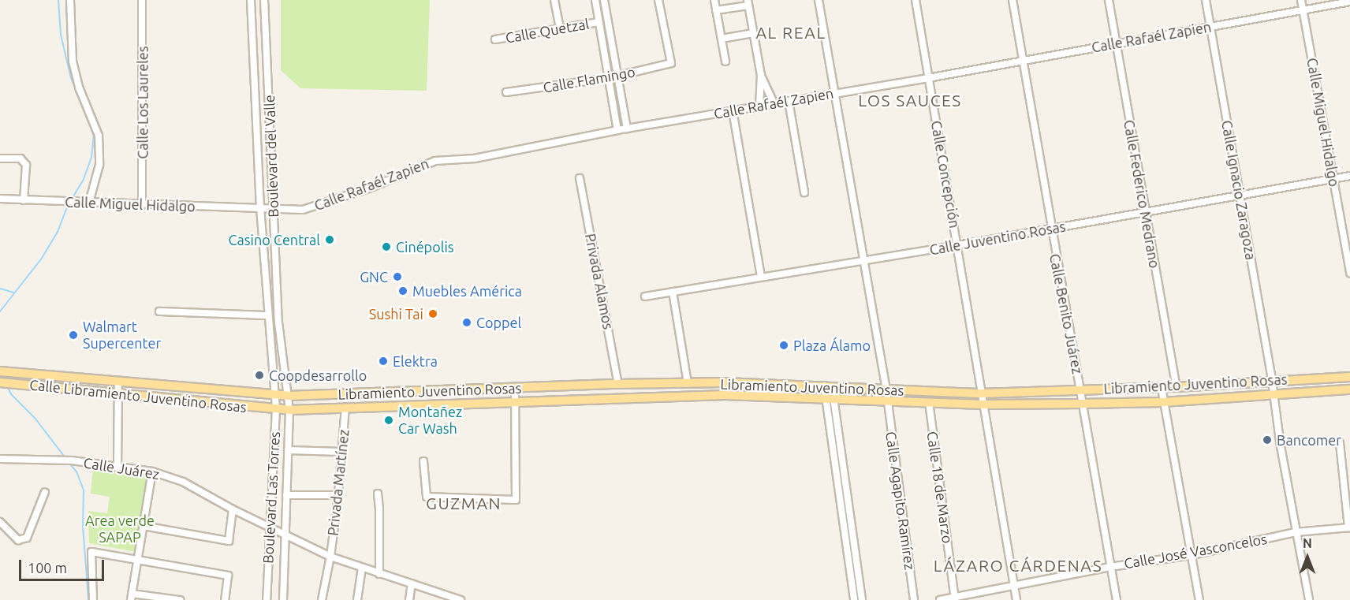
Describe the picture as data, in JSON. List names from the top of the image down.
{
  "streets": {
    "main road": ["Libramiento Juventino Rosas", "Calle Libramiento Juventino Rosas"],
    "street": [
      "Calle Quetzal",
      "Calle Rafaél Zapien",
      "Calle Flamingo",
      "Calle Los Laureles",
      "Calle Miguel Hidalgo",
      "Boulevard del Valle",
      "Calle Concepción",
      "Calle Ignacio Zaragoza",
      "Calle Federico Medrano",
      "Calle Juventino Rosas",
      "Privada Alamos",
      "Calle Benito Juárez",
      "Calle Juárez",
      "Privada Martínez",
      "Calle 18 de Marzo",
      "Boulevard Las Torres",
      "Calle Agapito Ramírez",
      "Calle José Vasconcelos"
    ]
  },
  "crossings": [
    ["Calle Rafaél Zapien", "Calle Miguel Hidalgo"],
    ["Calle Rafaél Zapien", "Boulevard del Valle"],
    ["Calle Rafaél Zapien", "Calle Concepción"],
    ["Calle Rafaél Zapien", "Calle Ignacio Zaragoza"],
    ["Calle Rafaél Zapien", "Calle Federico Medrano"],
    ["Calle Rafaél Zapien", "Calle Benito Juárez"],
    ["Calle Rafaél Zapien", "Calle Agapito Ramírez"],
    ["Calle Los Laureles", "Calle Miguel Hidalgo"],
    ["Calle Miguel Hidalgo", "Boulevard del Valle"],
    ["Calle Miguel Hidalgo", "Calle Juventino Rosas"],
    ["Boulevard del Valle", "Libramiento Juventino Rosas"],
    ["Boulevard del Valle", "Calle Libramiento Juventino Rosas"],
    ["Boulevard del Valle", "Boulevard Las Torres"],
    ["Calle Concepción", "Calle Juventino Rosas"],
    ["Calle Concepción", "Libramiento Juventino Rosas"],
    ["Calle Concepción", "Calle José Vasconcelos"],
    ["Calle Ignacio Zaragoza", "Calle Juventino Rosas"],
    ["Calle Ignacio Zaragoza", "Libramiento Juventino Rosas"],
    ["Calle Federico Medrano", "Calle Juventino Rosas"],
    ["Calle Federico Medrano", "Libramiento Juventino Rosas"],
    ["Calle Juventino Rosas", "Calle Benito Juárez"],
    ["Calle Juventino Rosas", "Calle Agapito Ramírez"],
    ["Privada Alamos", "Libramiento Juventino Rosas"],
    ["Calle Benito Juárez", "Libramiento Juventino Rosas"],
    ["Calle Benito Juárez", "Calle José Vasconcelos"],
    ["Libramiento Juventino Rosas", "Calle Libramiento Juventino Rosas"],
    ["Libramiento Juventino Rosas", "Privada Martínez"],
    ["Libramiento Juventino Rosas", "Calle 18 de Marzo"],
    ["Libramiento Juventino Rosas", "Boulevard Las Torres"],
    ["Libramiento Juventino Rosas", "Calle Agapito Ramírez"],
    ["Calle Libramiento Juventino Rosas", "Boulevard Las Torres"],
    ["Calle Juárez", "Privada Martínez"],
    ["Calle Juárez", "Boulevard Las Torres"],
    ["Calle 18 de Marzo", "Calle José Vasconcelos"]
  ],
  "districts": [
    "AL REAL",
    "LOS SAUCES",
    "GUZMAN",
    "LÁZARO CÁRDENAS"
  ],
  "parks": ["Area verde SAPAP"],
  "places": [
    "Casino Central",
    "Cinépolis",
    "GNC",
    "Muebles América",
    "Sushi Tai",
    "Coppel",
    "Walmart Supercenter",
    "Plaza Álamo",
    "Elektra",
    "Coopdesarrollo",
    "Montañez Car Wash",
    "Bancomer"
  ],
  "scale_bar": "100 m",
  "north": "top"
}
